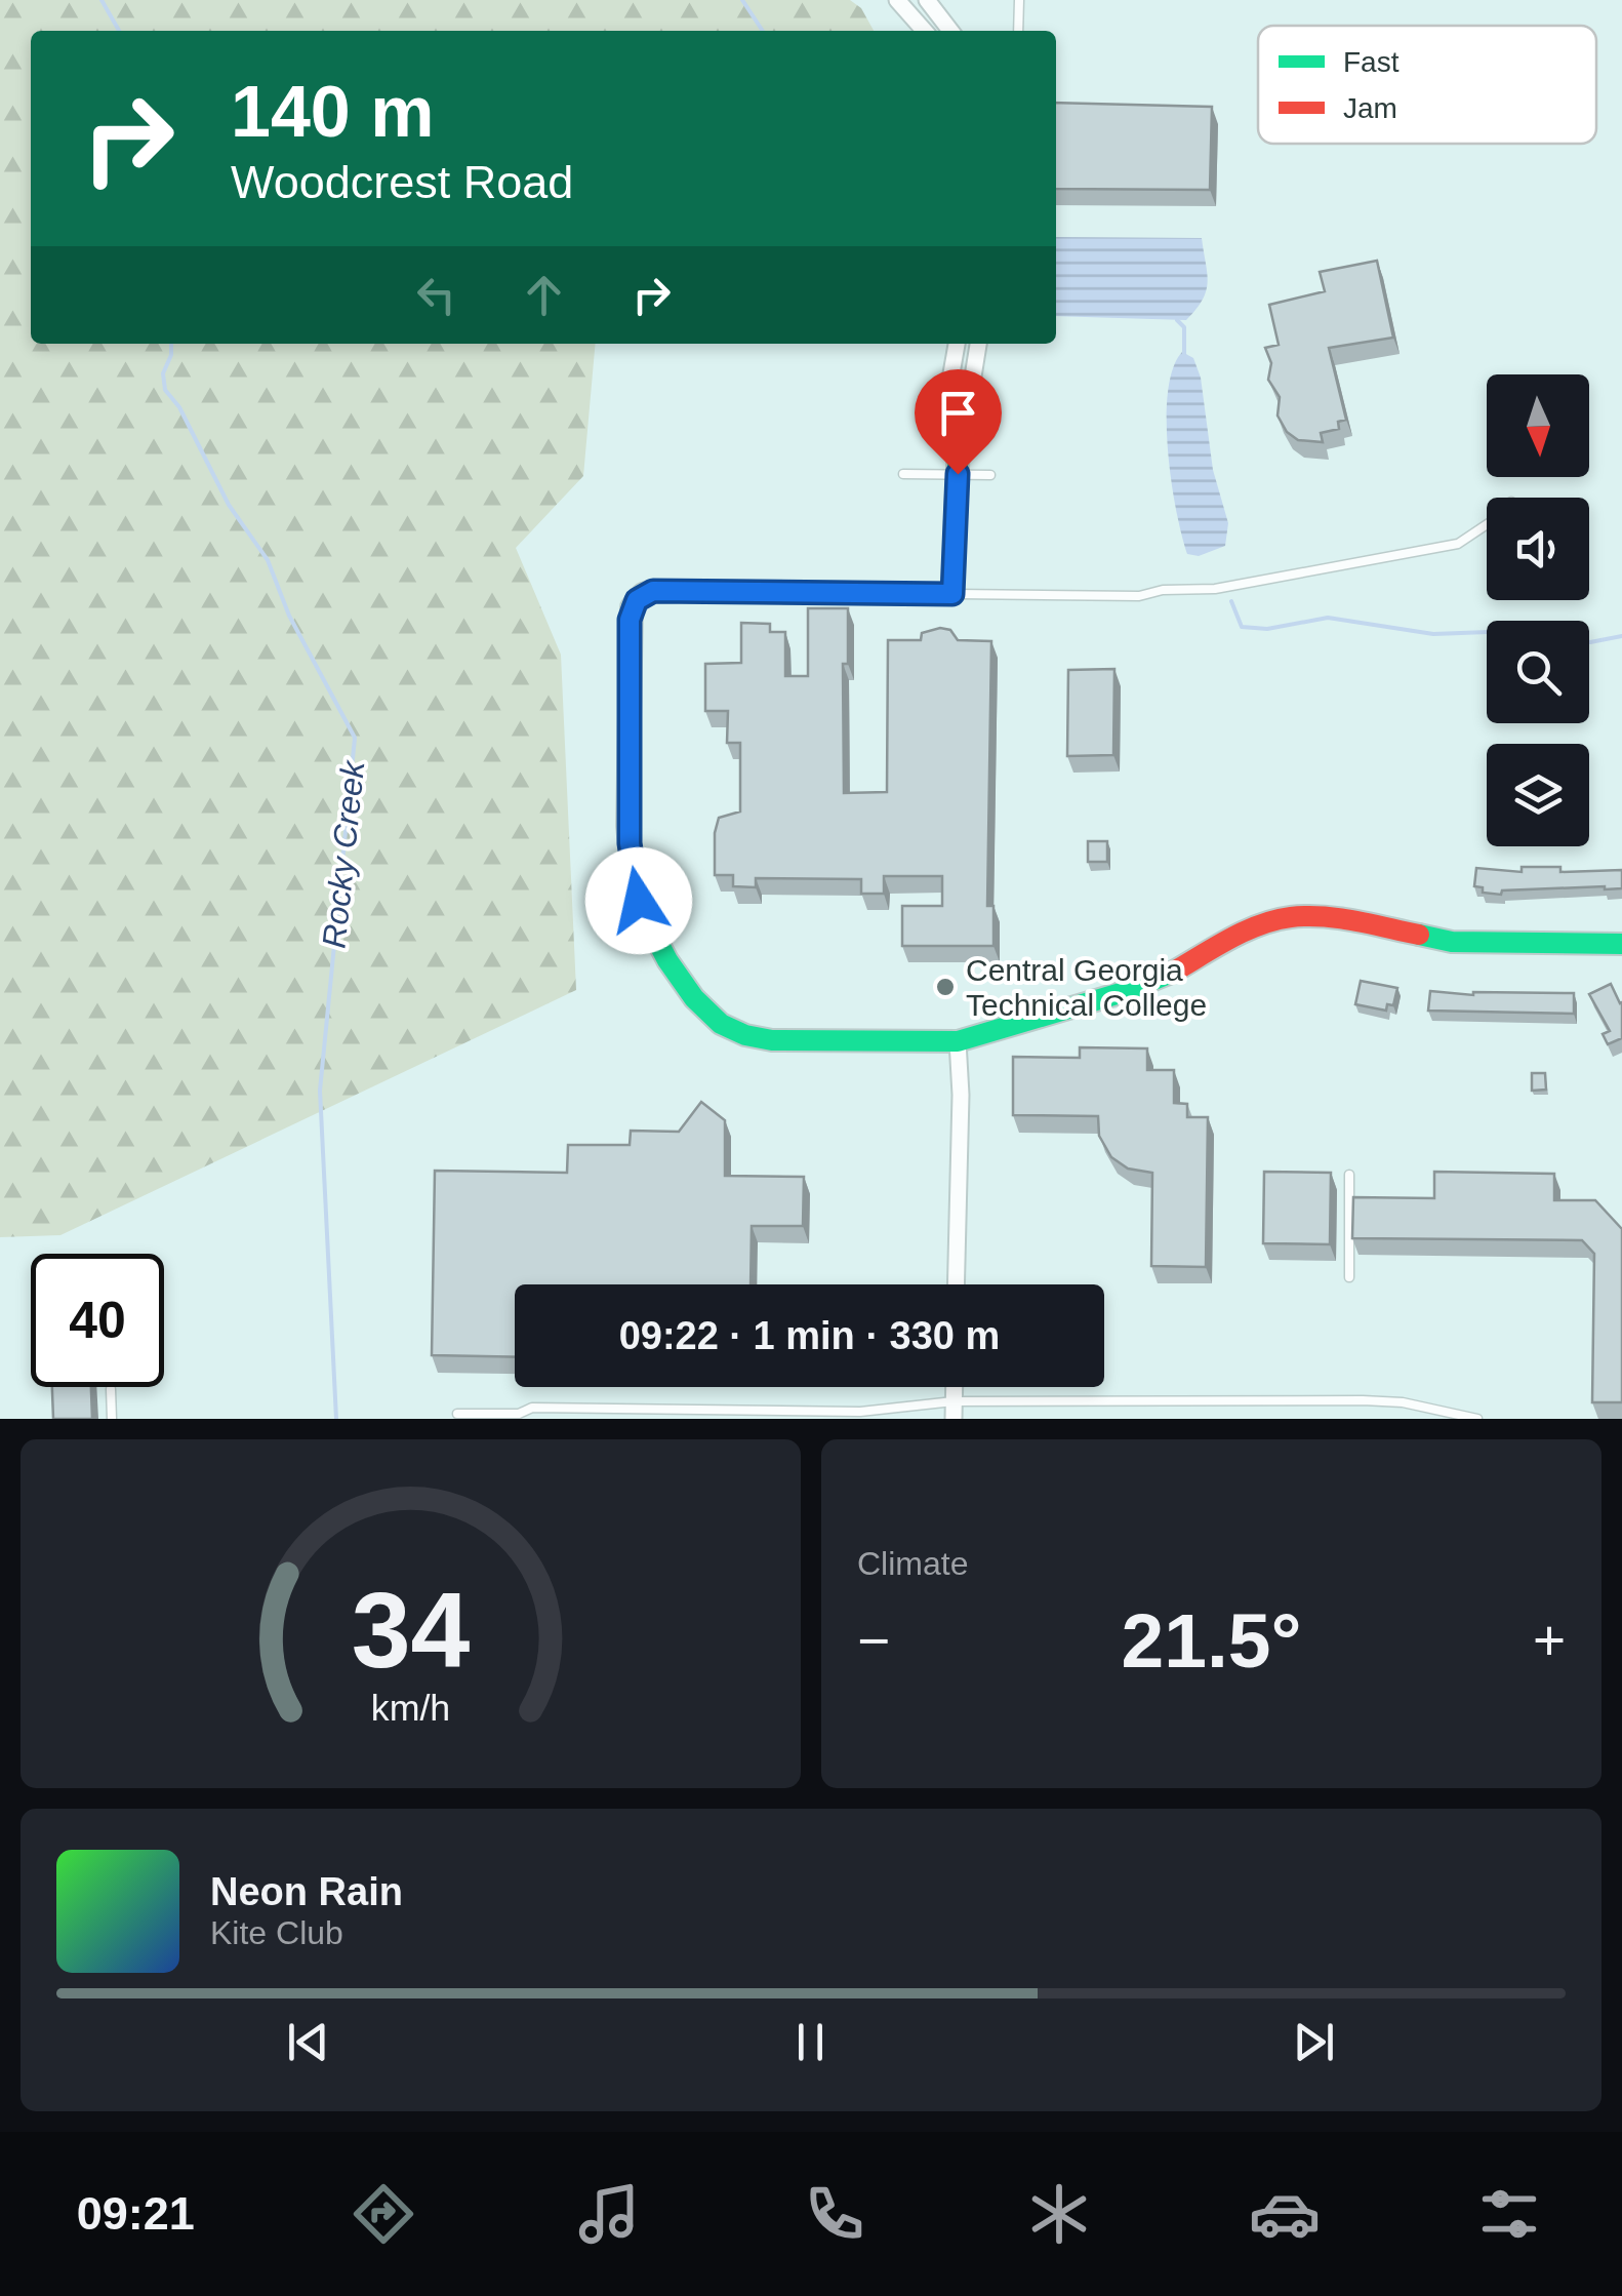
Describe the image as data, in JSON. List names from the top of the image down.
{
  "water": ["Rocky Creek"],
  "places": ["Central Georgia Technical College"],
  "legend": ["Fast", "Jam"],
  "north": "bottom",
  "page": {
    "turn": ["140 m", "Woodcrest Road"],
    "limit": "40",
    "trip": "09:22 · 1 min · 330 m",
    "tile": "Climate",
    "heat": ["−", "21.5°", "+"],
    "song": ["Neon Rain", "Kite Club"],
    "tabs": "09:21",
    "gauge": ["34", "km/h"]
  }
}
